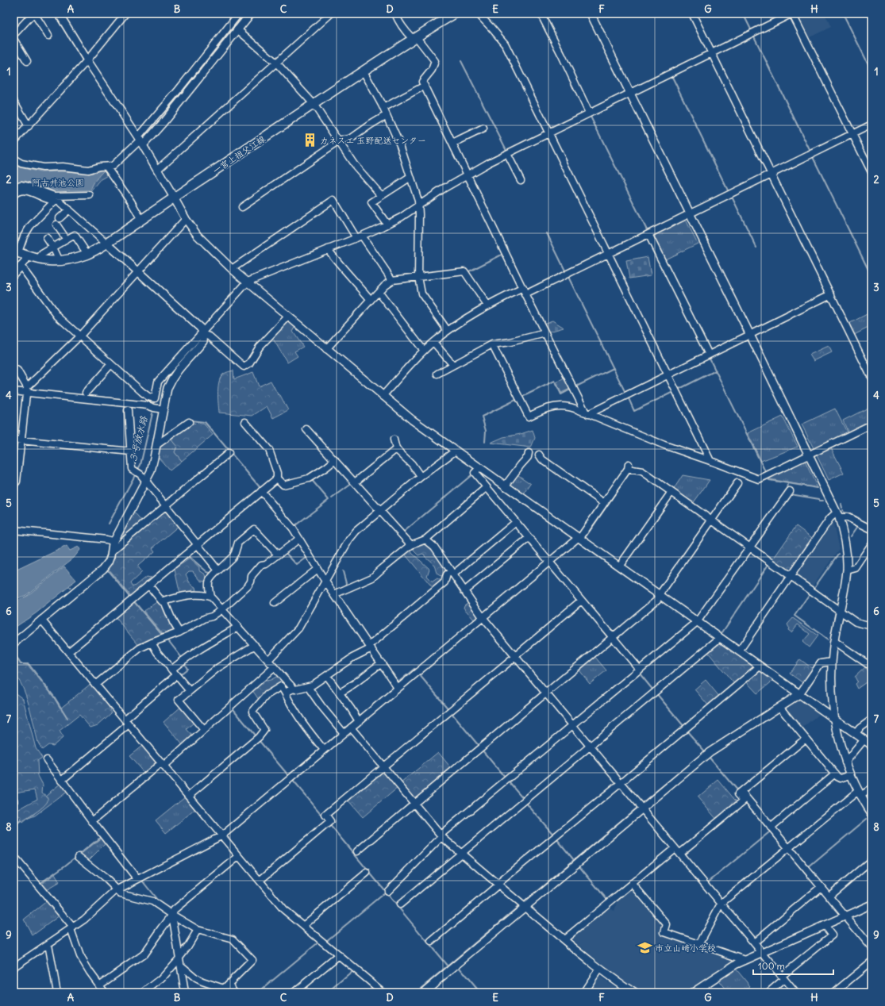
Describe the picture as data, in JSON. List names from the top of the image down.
{
  "streets": {
    "main road": ["一宮上祖父江線"]
  },
  "water": ["３号放水路"],
  "parks": ["阿古井池公園"],
  "places": {
    "building": ["カネスエ 玉野配送センター"],
    "school or university": ["市立山崎小学校"]
  },
  "scale_bar": "100 m",
  "grid": {
    "columns": [
      "A",
      "B",
      "C",
      "D",
      "E",
      "F",
      "G",
      "H"
    ],
    "rows": [
      "1",
      "2",
      "3",
      "4",
      "5",
      "6",
      "7",
      "8",
      "9"
    ]
  }
}
